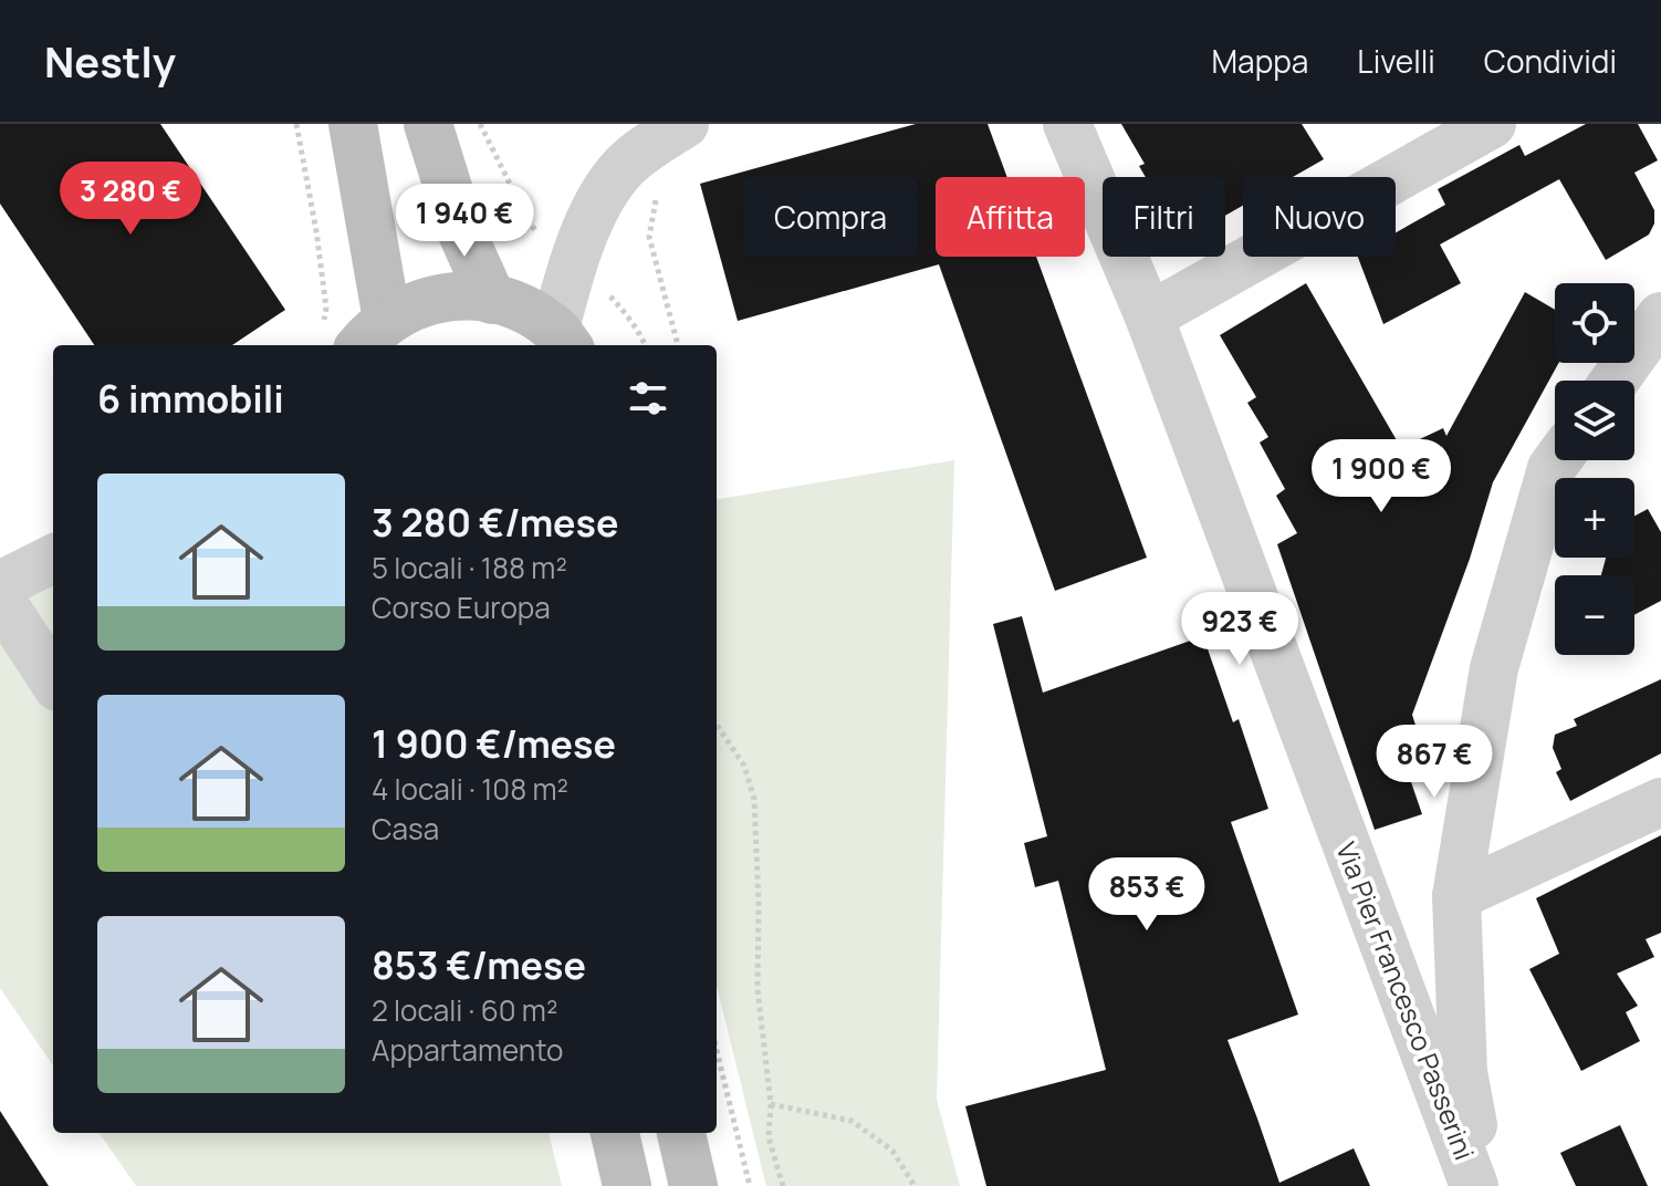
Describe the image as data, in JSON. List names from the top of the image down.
{
  "streets": {
    "street": ["Via Pier Francesco Passerini"]
  },
  "page": {
    "header": "Nestly",
    "nav": ["Mappa", "Livelli", "Condividi"],
    "price": [
      "3 280 €",
      "1 940 €",
      "1 900 €",
      "923 €",
      "867 €",
      "853 €"
    ],
    "chip": [
      "Compra",
      "Affitta",
      "Filtri",
      "Nuovo"
    ],
    "map_buttons": ["+", "−"],
    "heading": "6 immobili",
    "list": [
      {
        "name": "3 280 €/mese",
        "note": "5 locali · 188 m² · Corso Europa"
      },
      {
        "name": "1 900 €/mese",
        "note": "4 locali · 108 m² · Casa"
      },
      {
        "name": "853 €/mese",
        "note": "2 locali · 60 m² · Appartamento"
      }
    ]
  }
}
